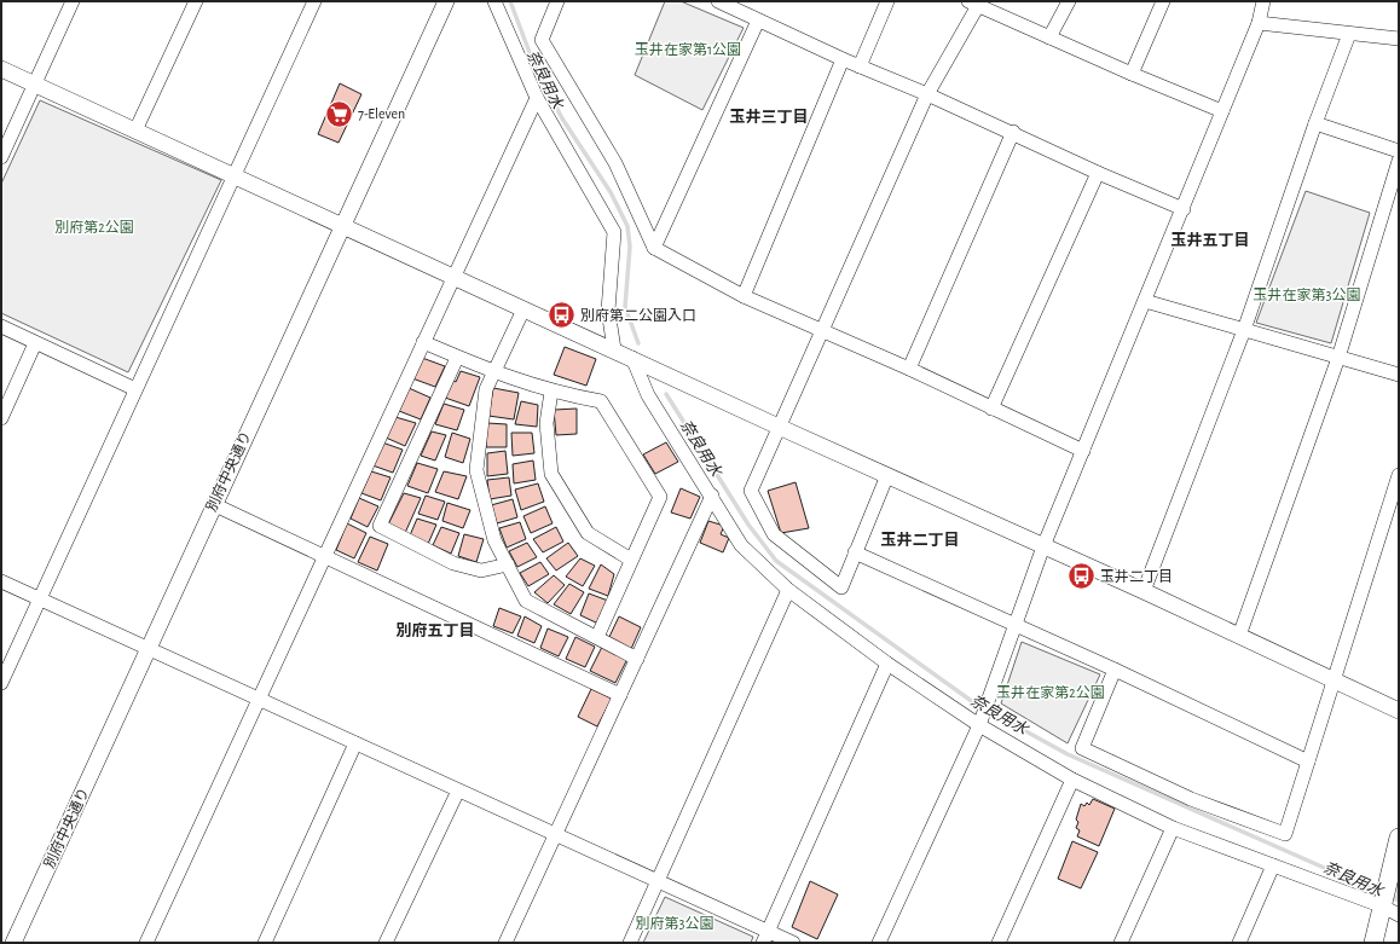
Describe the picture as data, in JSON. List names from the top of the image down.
{
  "streets": {
    "street": ["別府中央通り"]
  },
  "districts": [
    "玉井三丁目",
    "玉井五丁目",
    "玉井二丁目",
    "別府五丁目"
  ],
  "water": ["奈良用水"],
  "parks": [
    "玉井在家第1公園",
    "別府第2公園",
    "玉井在家第3公園",
    "玉井在家第2公園",
    "別府第3公園"
  ],
  "places": {
    "supermarket": ["7-Eleven"],
    "bus stop": ["別府第二公園入口", "玉井二丁目"]
  }
}
